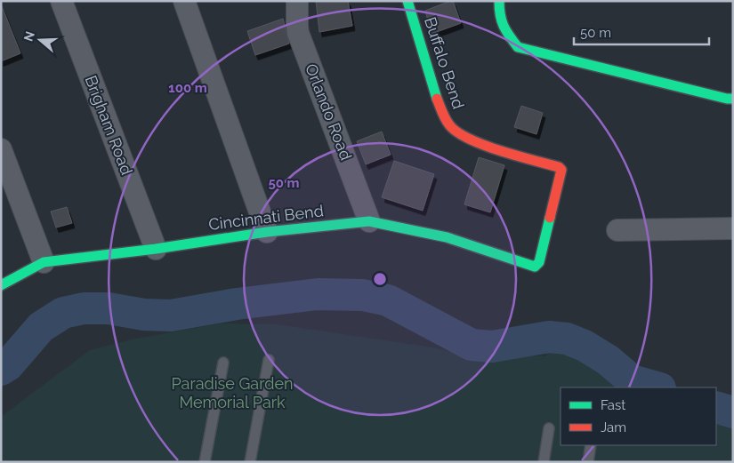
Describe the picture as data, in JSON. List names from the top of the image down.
{
  "streets": {
    "street": [
      "Buffalo Bend",
      "Orlando Road",
      "Brigham Road",
      "Cincinnati Bend"
    ]
  },
  "crossings": [
    ["Buffalo Bend", "Cincinnati Bend"],
    ["Orlando Road", "Cincinnati Bend"],
    ["Brigham Road", "Cincinnati Bend"]
  ],
  "parks": ["Paradise Garden Memorial Park"],
  "legend": ["Fast", "Jam"],
  "scale_bar": "50 m",
  "north": "left",
  "rings": ["100 m", "50 m"]
}
